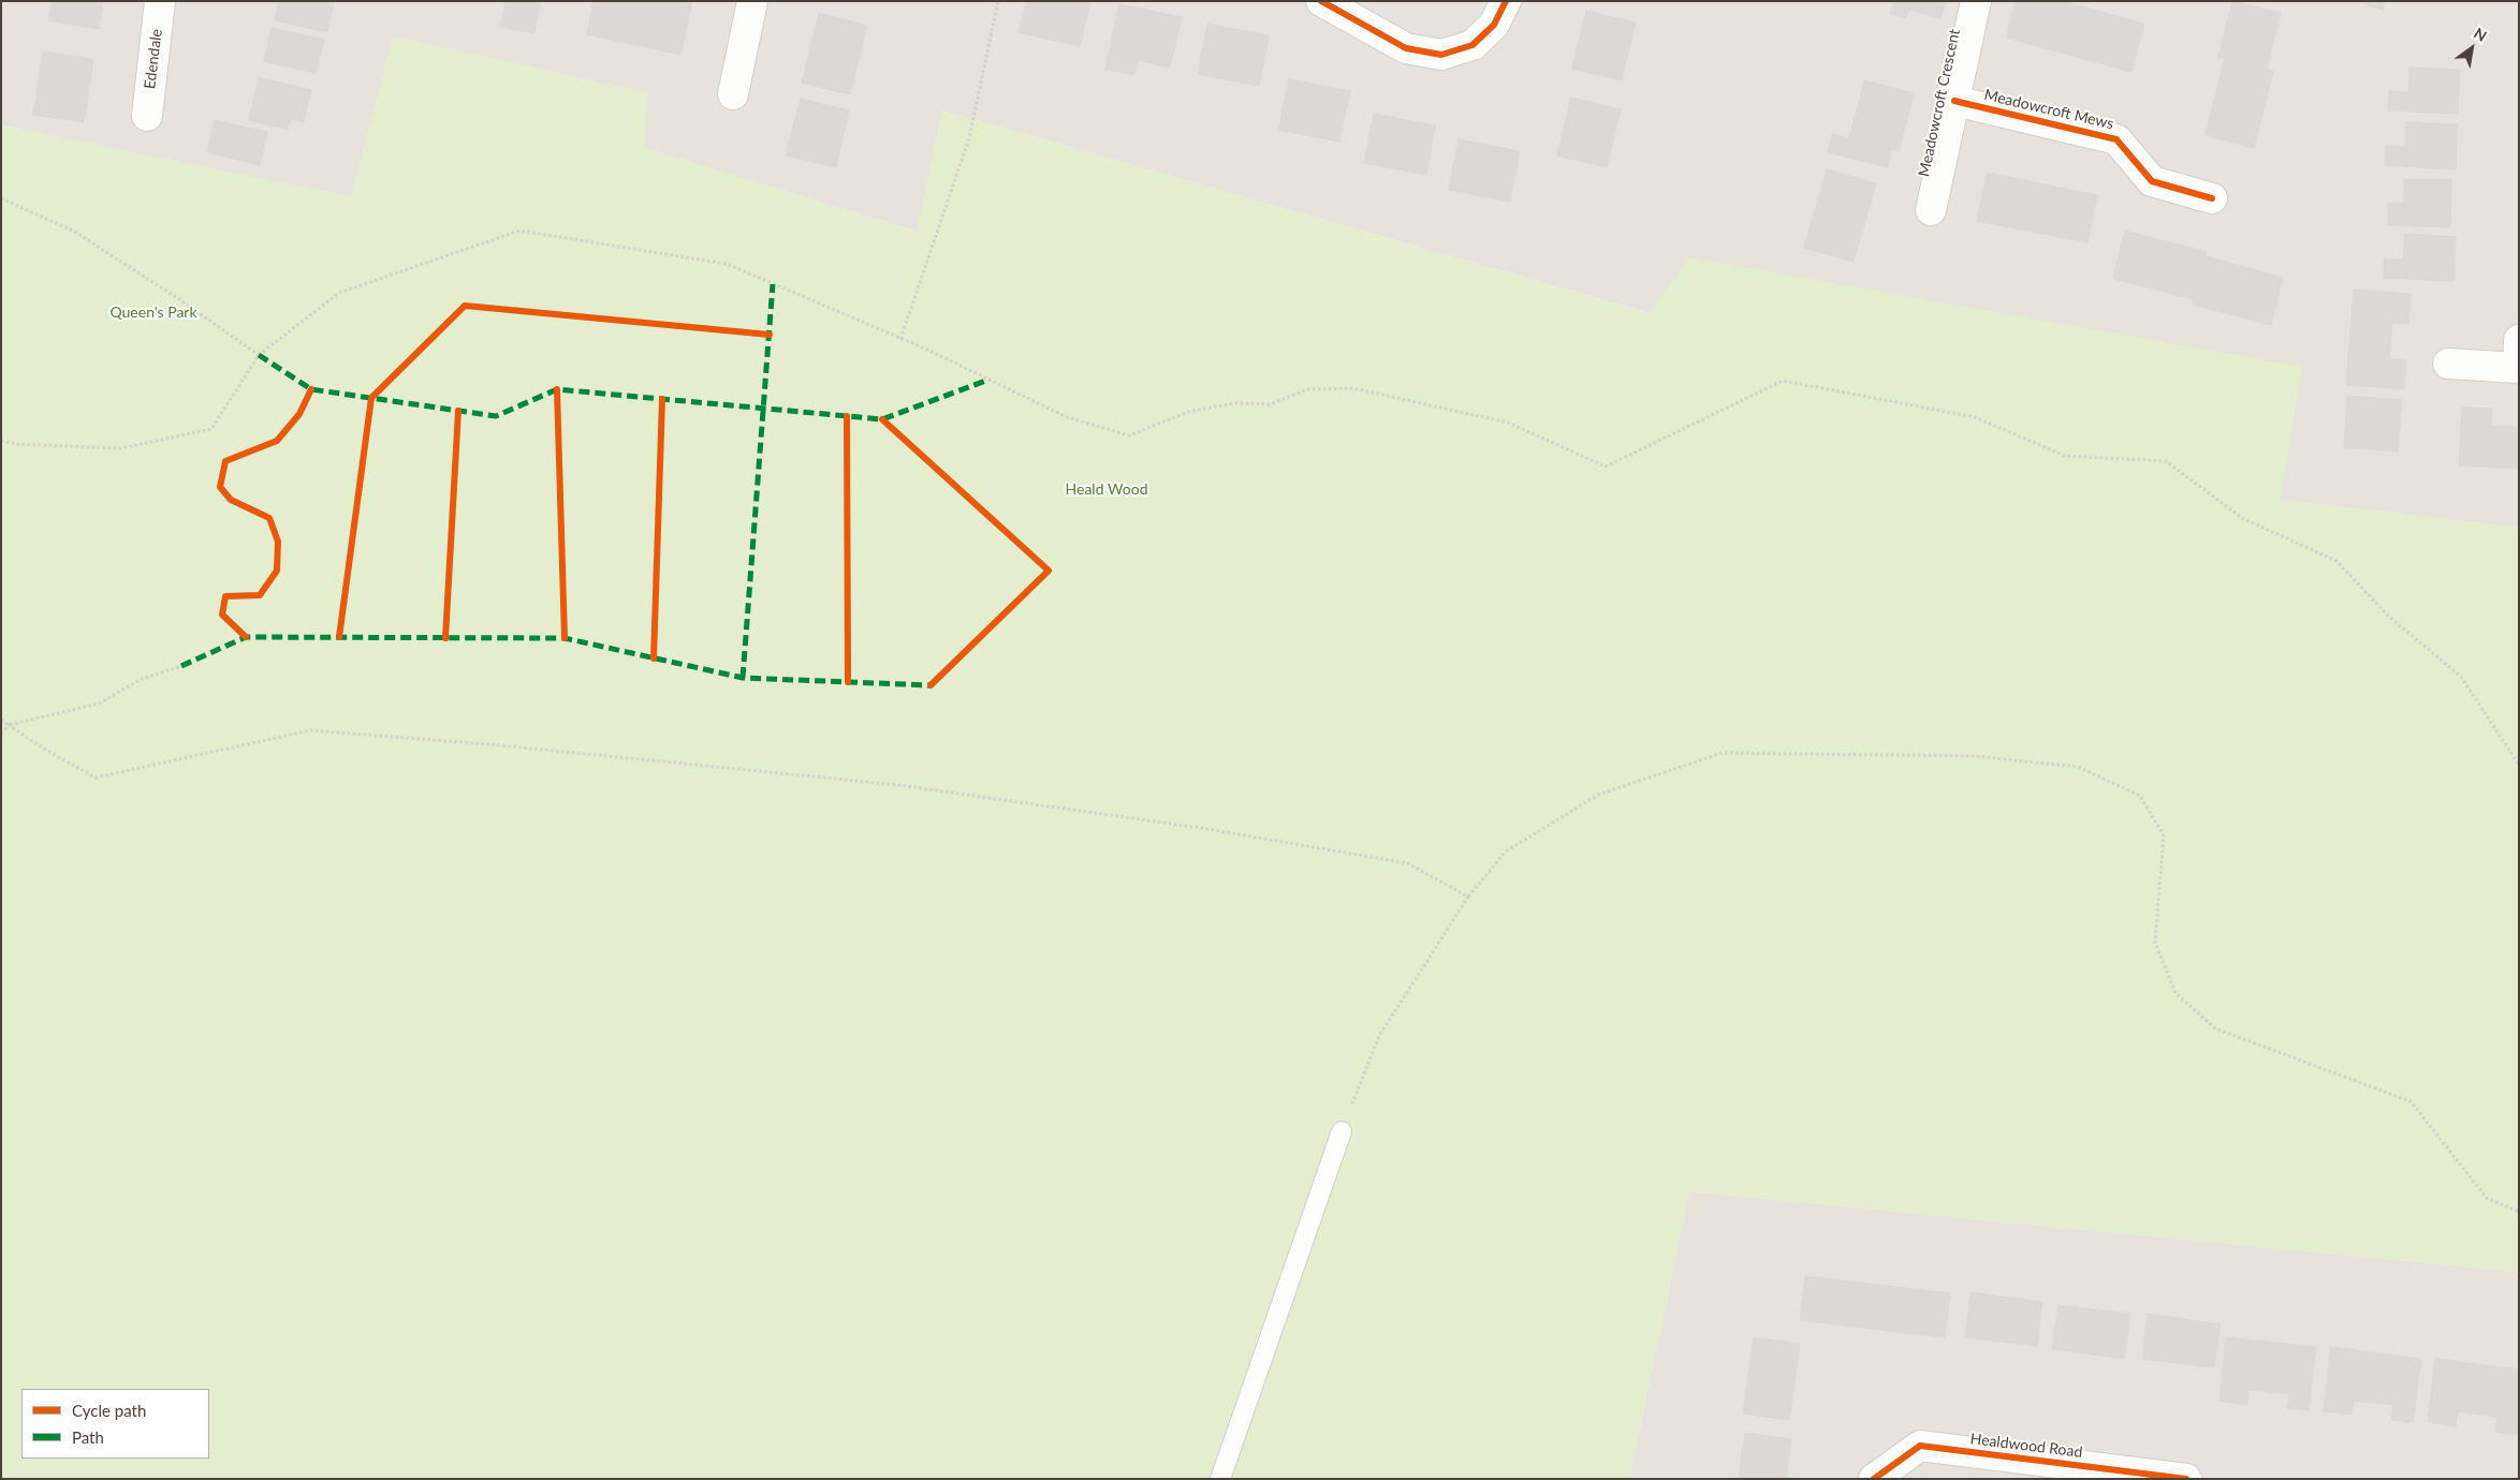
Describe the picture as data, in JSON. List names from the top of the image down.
{
  "streets": {
    "street": [
      "Edendale",
      "Meadowcroft Crescent",
      "Meadowcroft Mews",
      "Healdwood Road"
    ]
  },
  "crossings": [
    ["Meadowcroft Crescent", "Meadowcroft Mews"]
  ],
  "parks": ["Queen's Park", "Heald Wood"],
  "legend": ["Cycle path", "Path"],
  "north": "top right"
}
